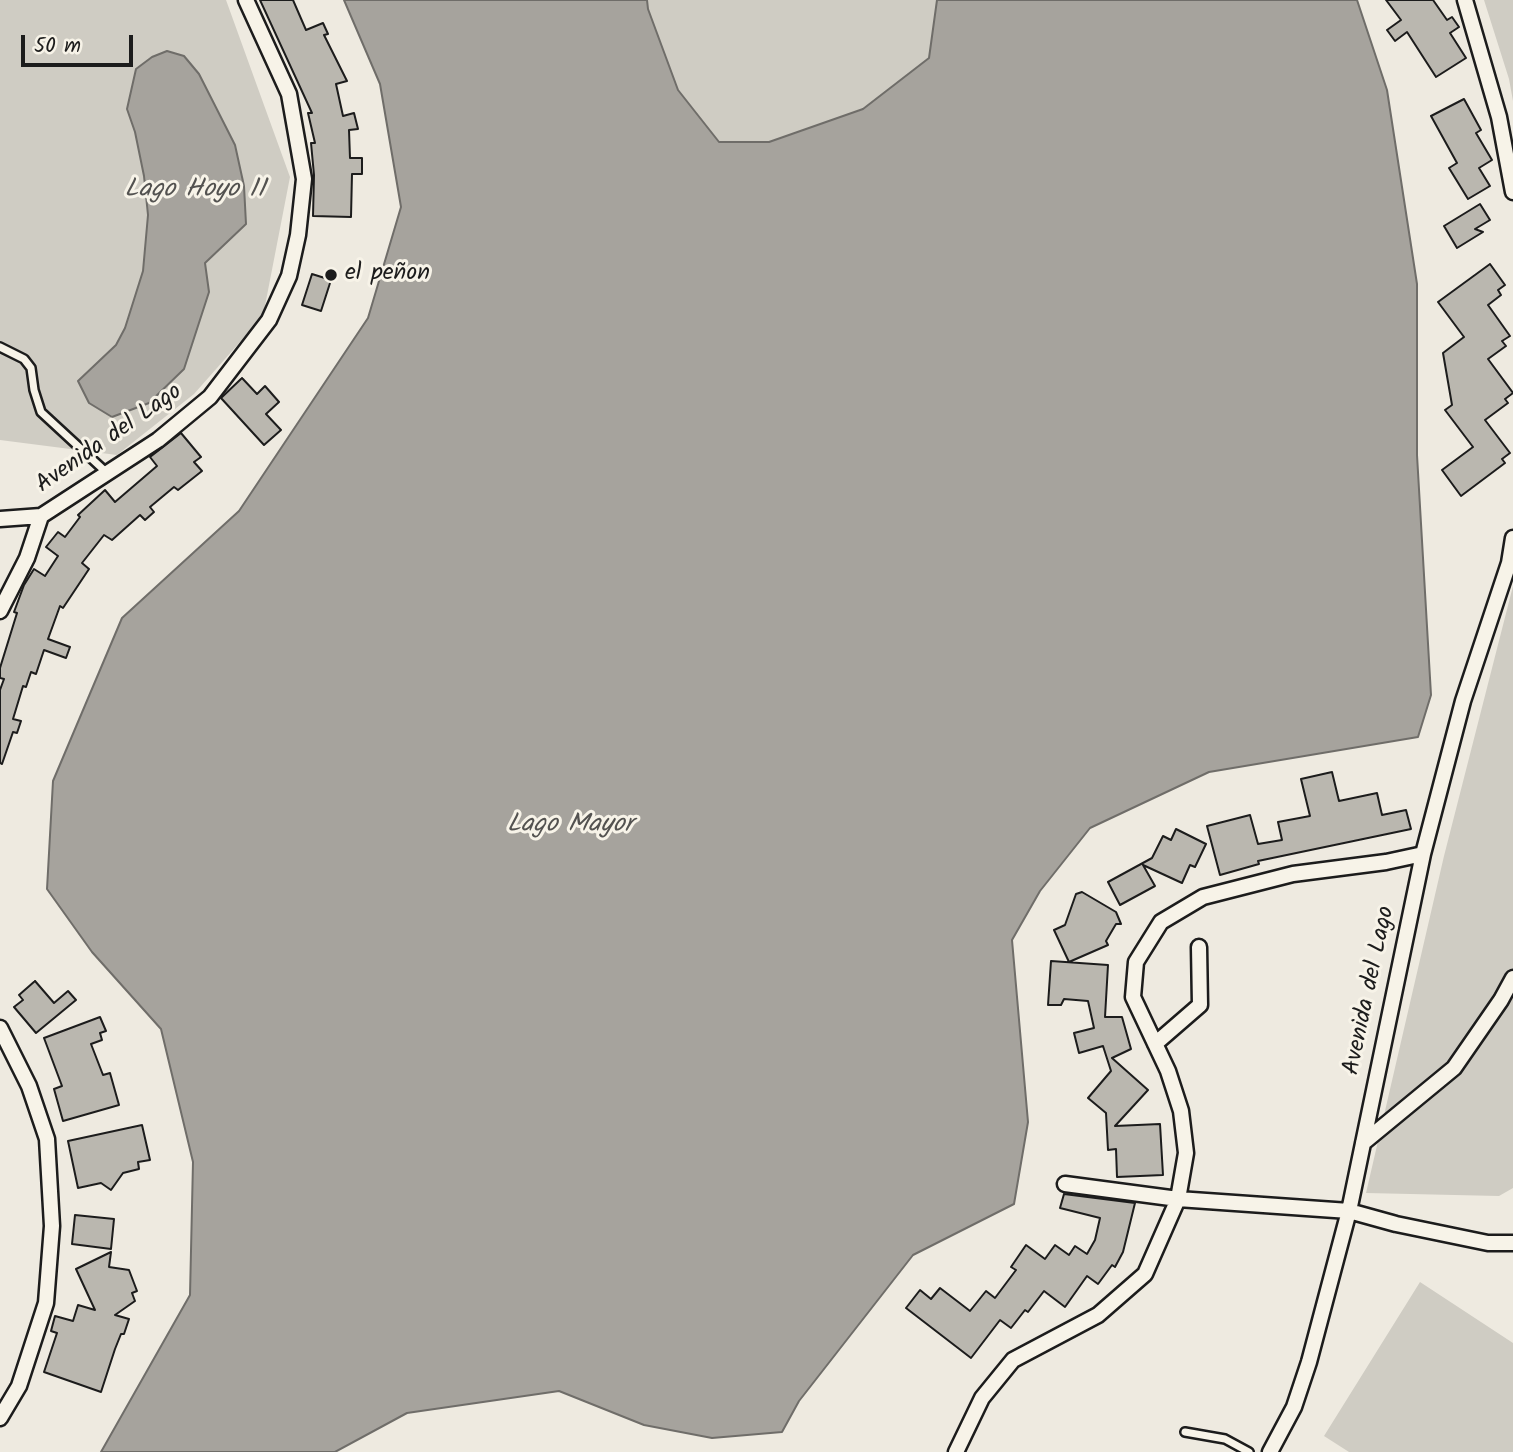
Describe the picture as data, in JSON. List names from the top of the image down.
{
  "streets": {
    "street": ["Avenida del Lago"]
  },
  "water": ["Lago Hoyo 11", "Lago Mayor"],
  "places": ["el peñon"],
  "scale_bar": "50 m"
}
